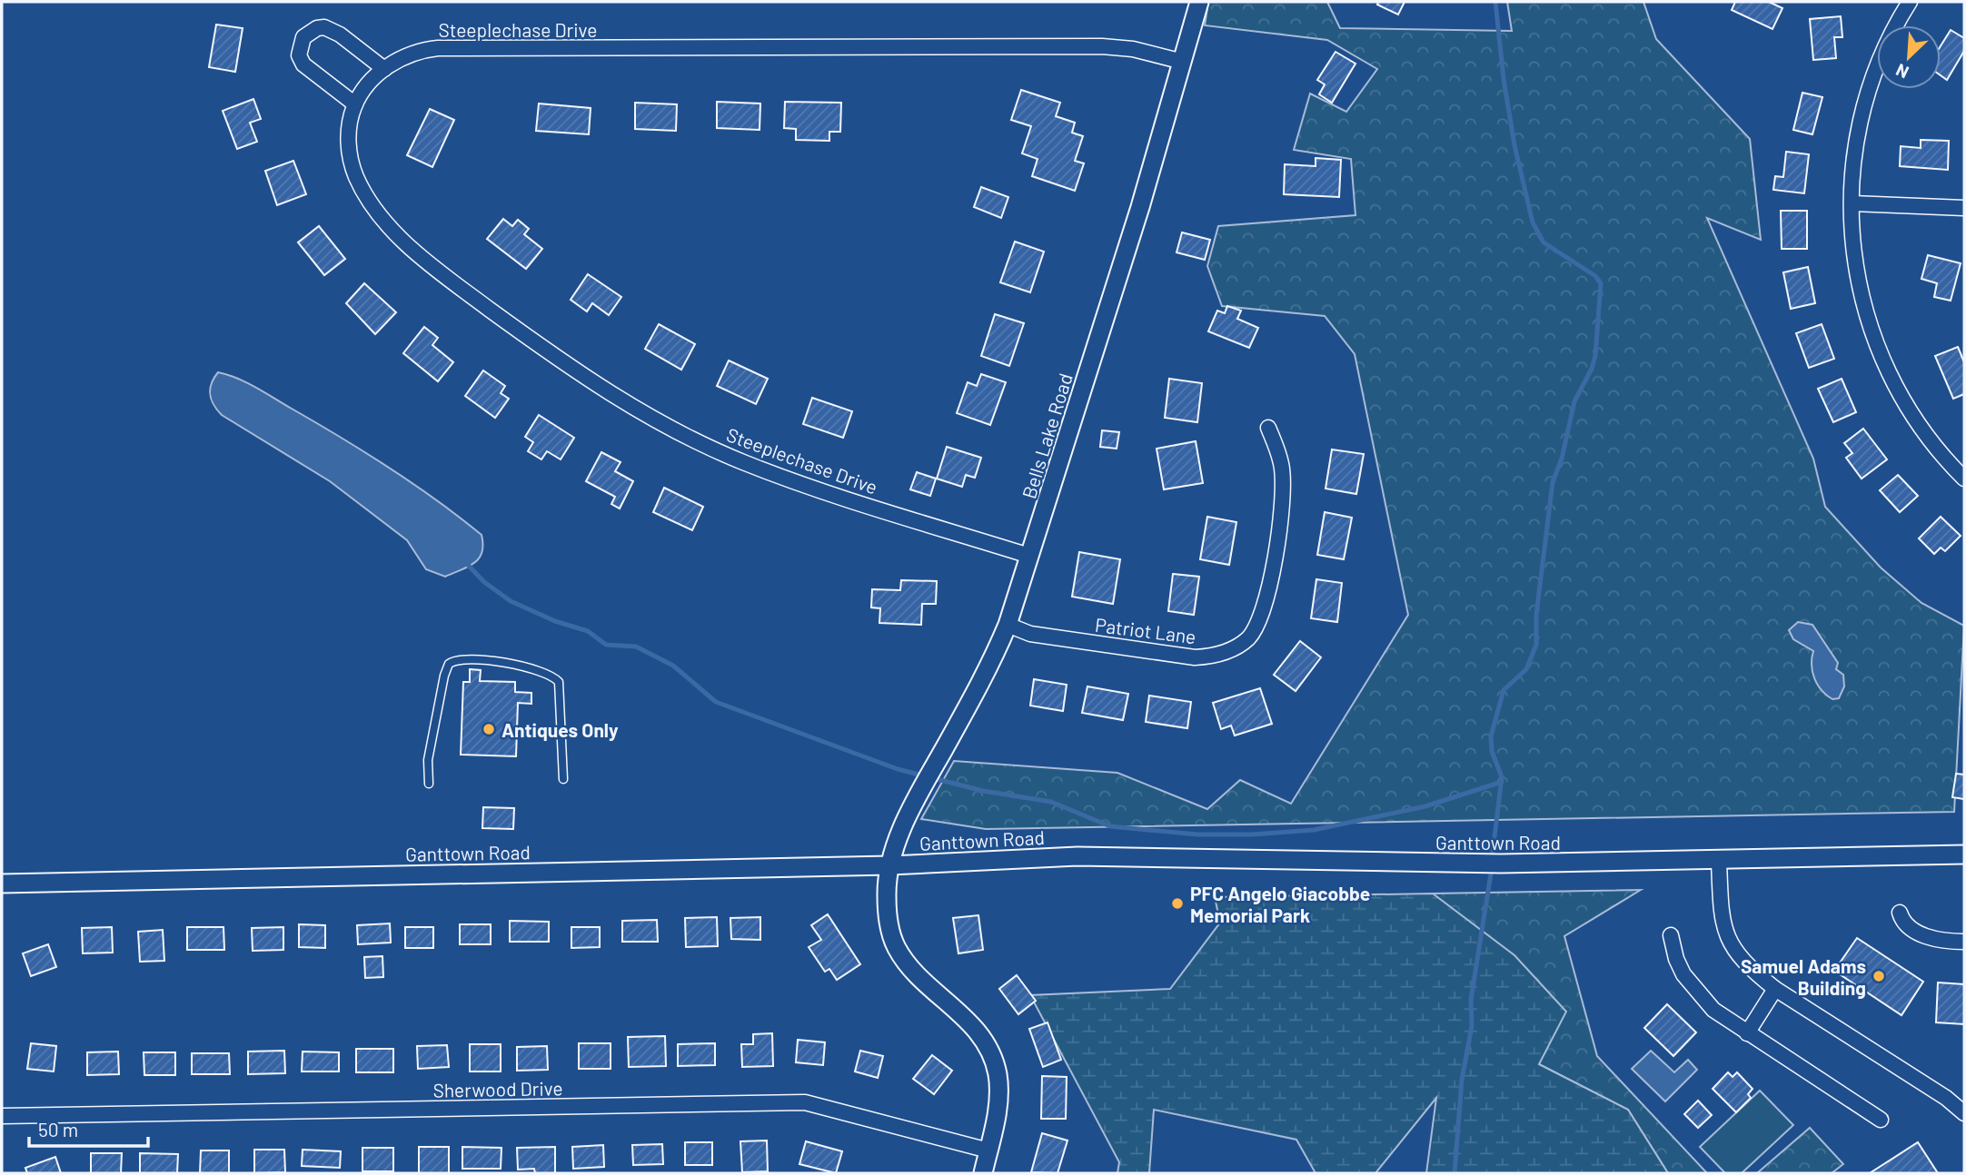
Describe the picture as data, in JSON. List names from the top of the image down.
{
  "streets": {
    "street": [
      "Steeplechase Drive",
      "Bells Lake Road",
      "Patriot Lane",
      "Ganttown Road",
      "Sherwood Drive"
    ]
  },
  "crossings": [
    ["Steeplechase Drive", "Bells Lake Road"],
    ["Bells Lake Road", "Patriot Lane"],
    ["Bells Lake Road", "Ganttown Road"],
    ["Bells Lake Road", "Sherwood Drive"]
  ],
  "places": ["Antiques Only", "PFC Angelo Giacobbe Memorial Park", "Samuel Adams Building"],
  "scale_bar": "50 m",
  "north": "bottom left"
}
